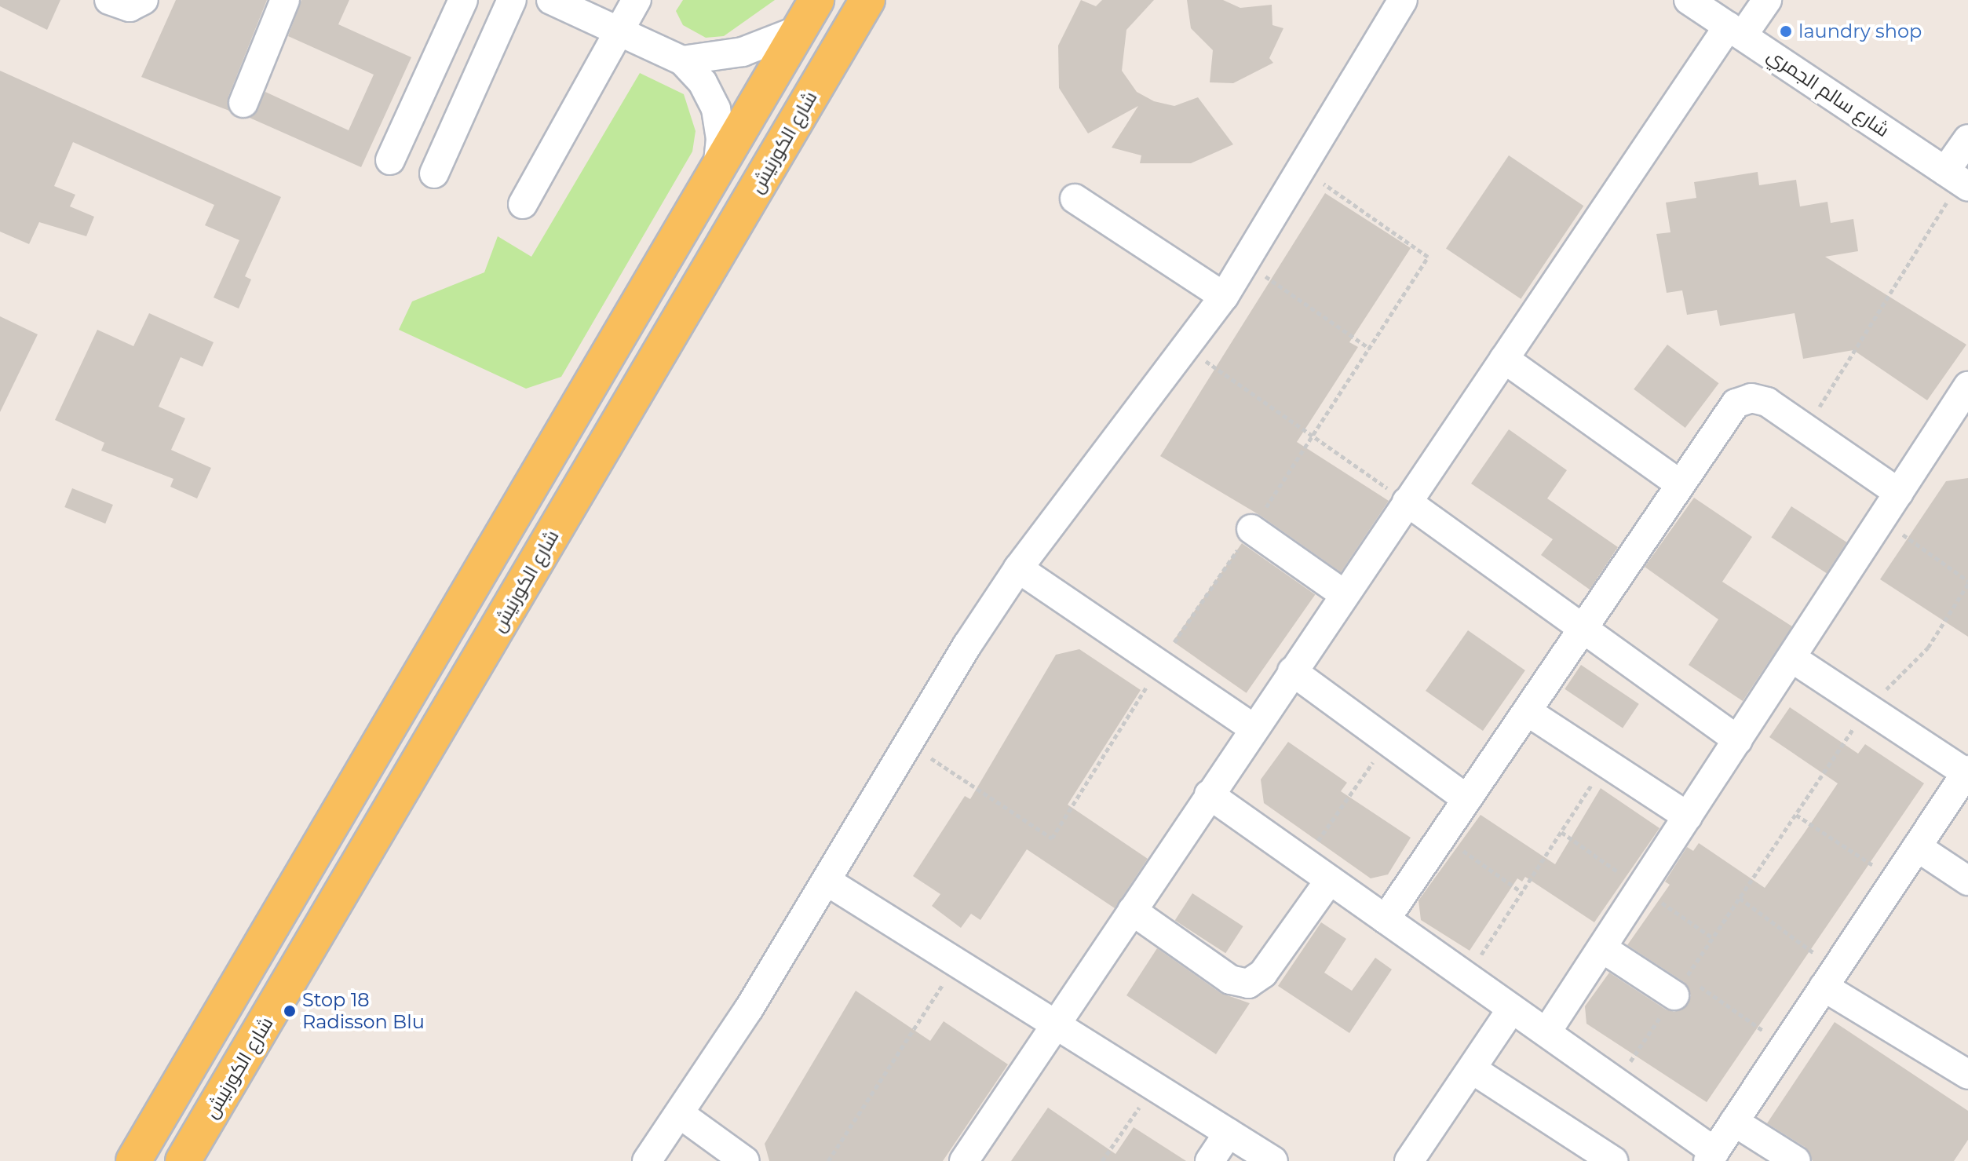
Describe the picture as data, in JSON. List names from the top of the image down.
{
  "streets": {
    "main road": ["شارع الكورنيش"],
    "street": ["شارع سالم الجمري"]
  },
  "places": ["laundry shop", "Stop 18 Radisson Blu"]
}
